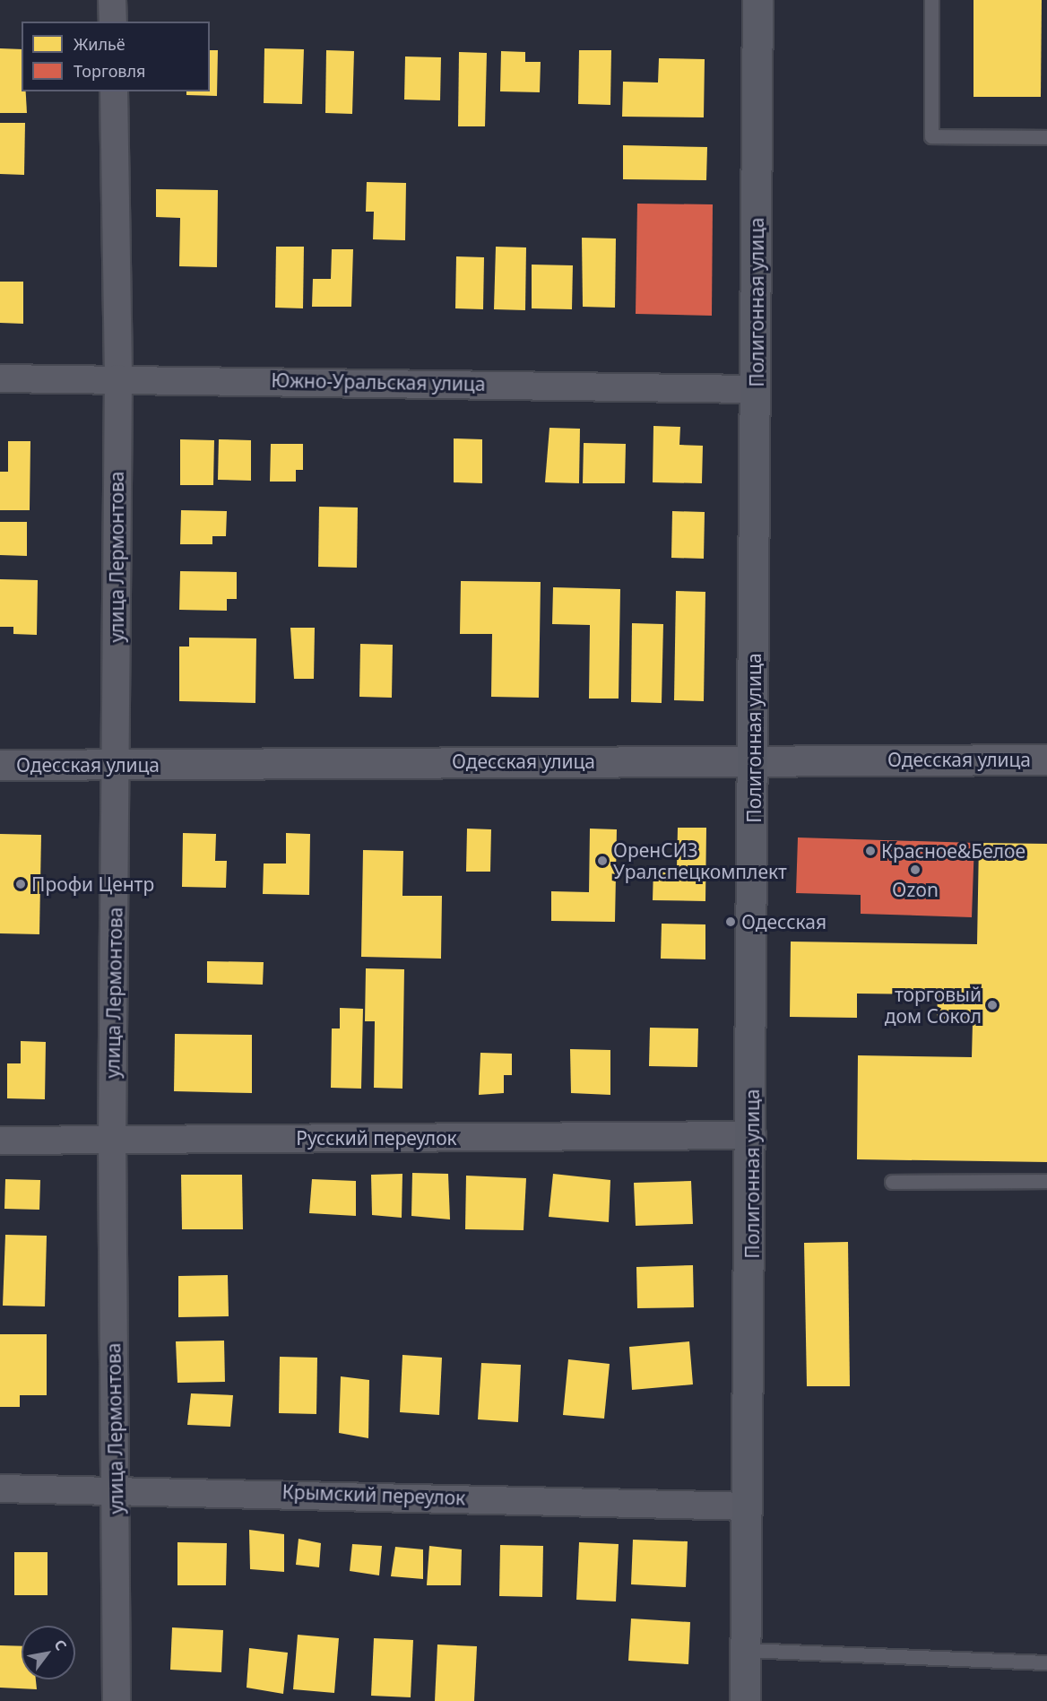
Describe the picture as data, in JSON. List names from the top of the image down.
{
  "streets": {
    "main road": ["Полигонная улица"],
    "street": [
      "Южно-Уральская улица",
      "улица Лермонтова",
      "Одесская улица",
      "Русский переулок",
      "Крымский переулок"
    ]
  },
  "crossings": [
    ["Полигонная улица", "Южно-Уральская улица"],
    ["Полигонная улица", "Одесская улица"],
    ["Полигонная улица", "Русский переулок"],
    ["Полигонная улица", "Крымский переулок"],
    ["Южно-Уральская улица", "улица Лермонтова"],
    ["улица Лермонтова", "Одесская улица"],
    ["улица Лермонтова", "Русский переулок"],
    ["улица Лермонтова", "Крымский переулок"]
  ],
  "places": [
    "Красное&Белое",
    "ОренСИЗ Уралспецкомплект",
    "Ozon",
    "Профи Центр",
    "Одесская",
    "торговый дом Сокол"
  ],
  "legend": ["Жильё", "Торговля"],
  "north": "top right"
}
